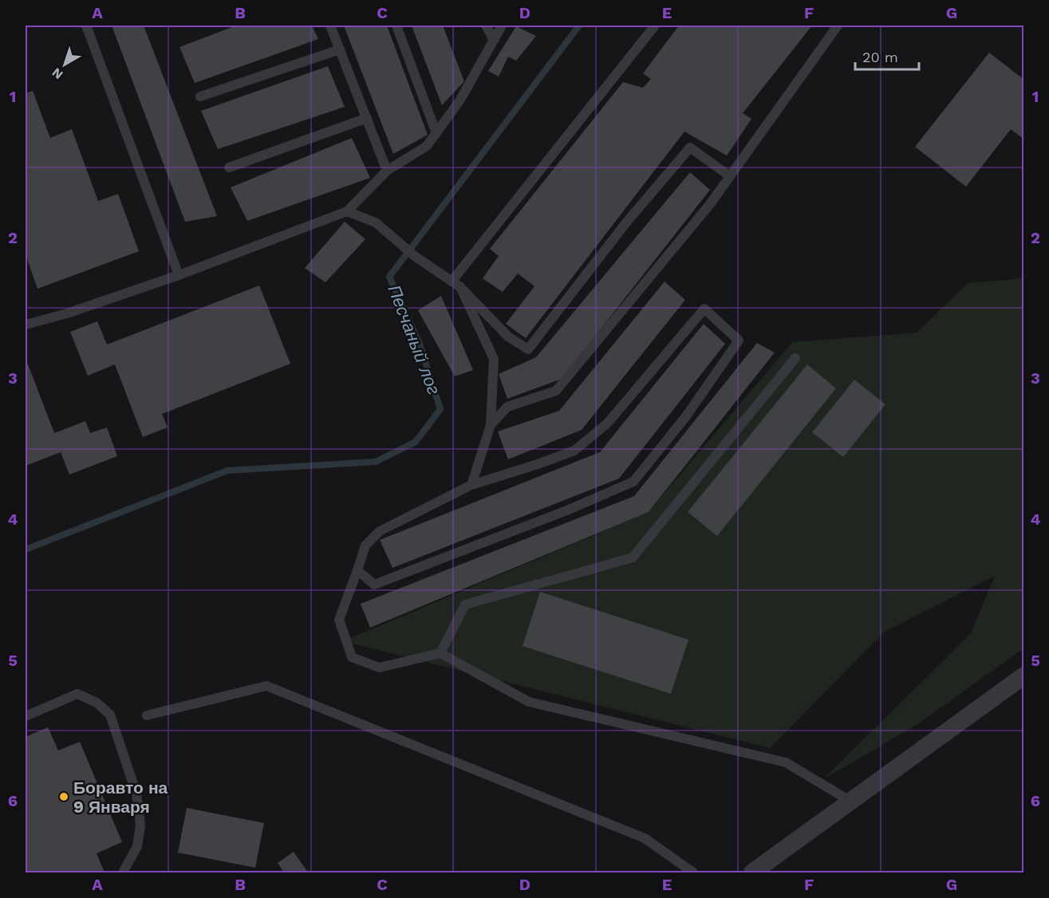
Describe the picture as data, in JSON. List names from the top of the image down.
{
  "water": ["Песчаный лог"],
  "places": ["Боравто на 9 Января"],
  "scale_bar": "20 m",
  "north": "bottom left",
  "grid": {
    "columns": [
      "A",
      "B",
      "C",
      "D",
      "E",
      "F",
      "G"
    ],
    "rows": [
      "1",
      "2",
      "3",
      "4",
      "5",
      "6"
    ]
  }
}
